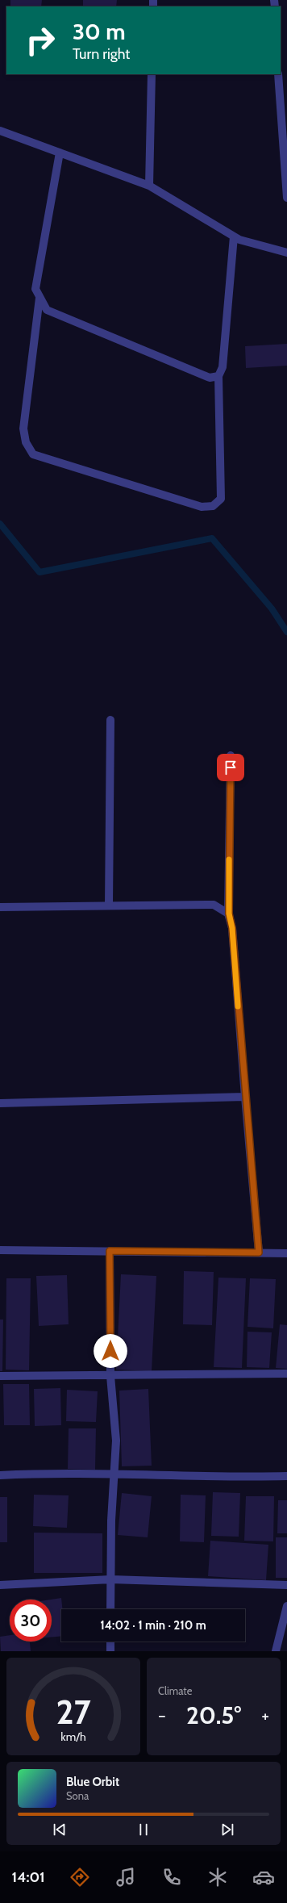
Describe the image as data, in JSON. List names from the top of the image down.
{
  "page": {
    "turn": ["30 m", "Turn right"],
    "limit": "30",
    "trip": "14:02 · 1 min · 210 m",
    "tile": "Climate",
    "heat": ["−", "20.5°", "+"],
    "song": ["Blue Orbit", "Sona"],
    "tabs": "14:01",
    "gauge": ["27", "km/h"]
  }
}
